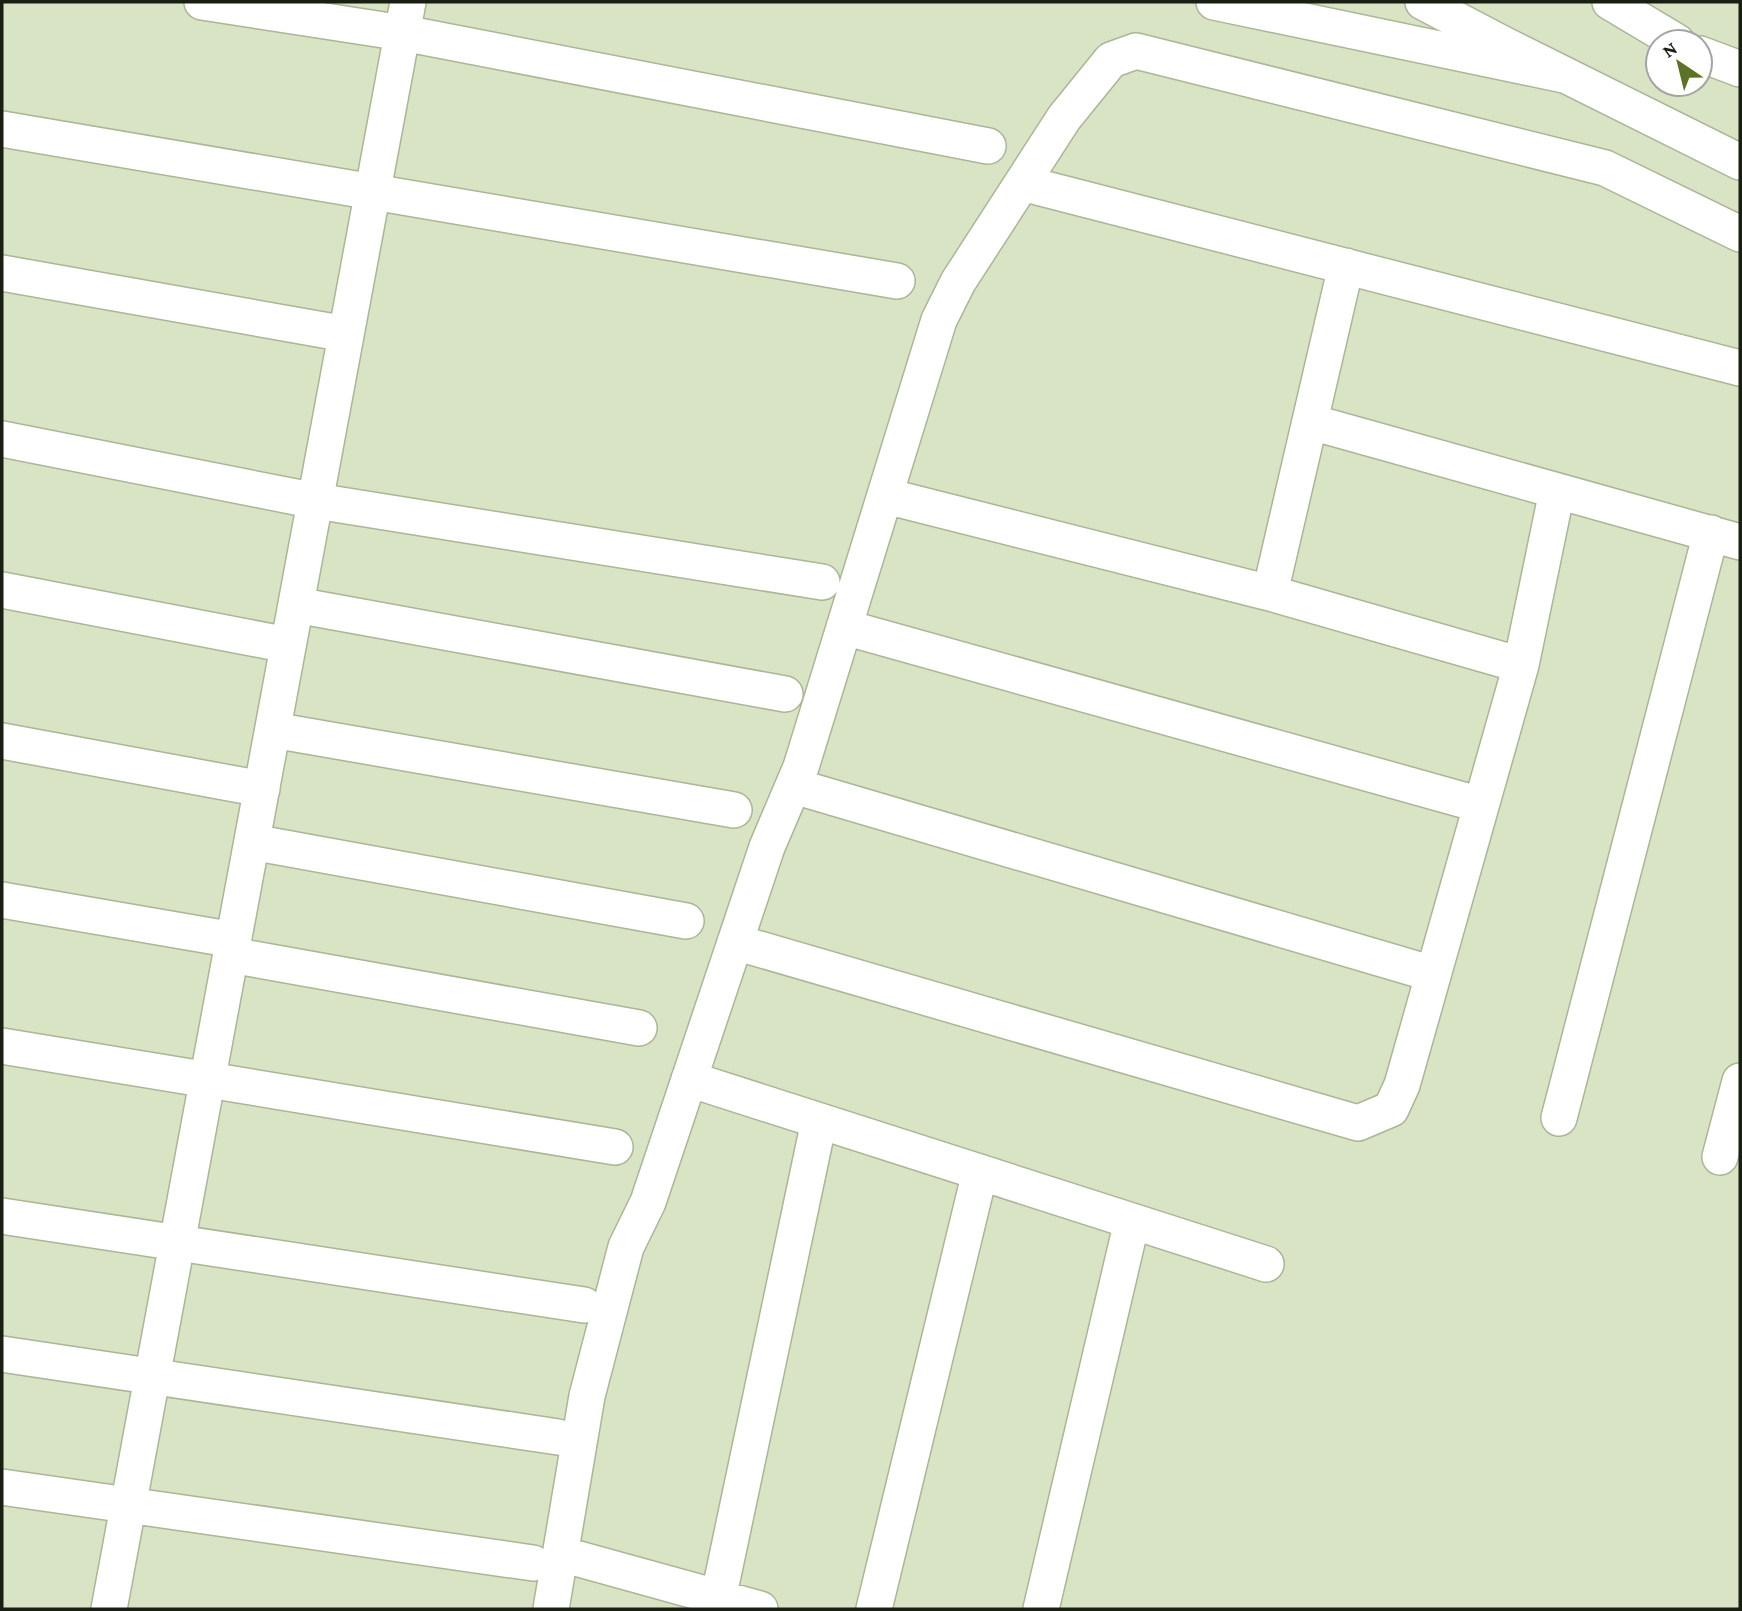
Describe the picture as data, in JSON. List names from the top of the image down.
{
  "north": "top left"
}
